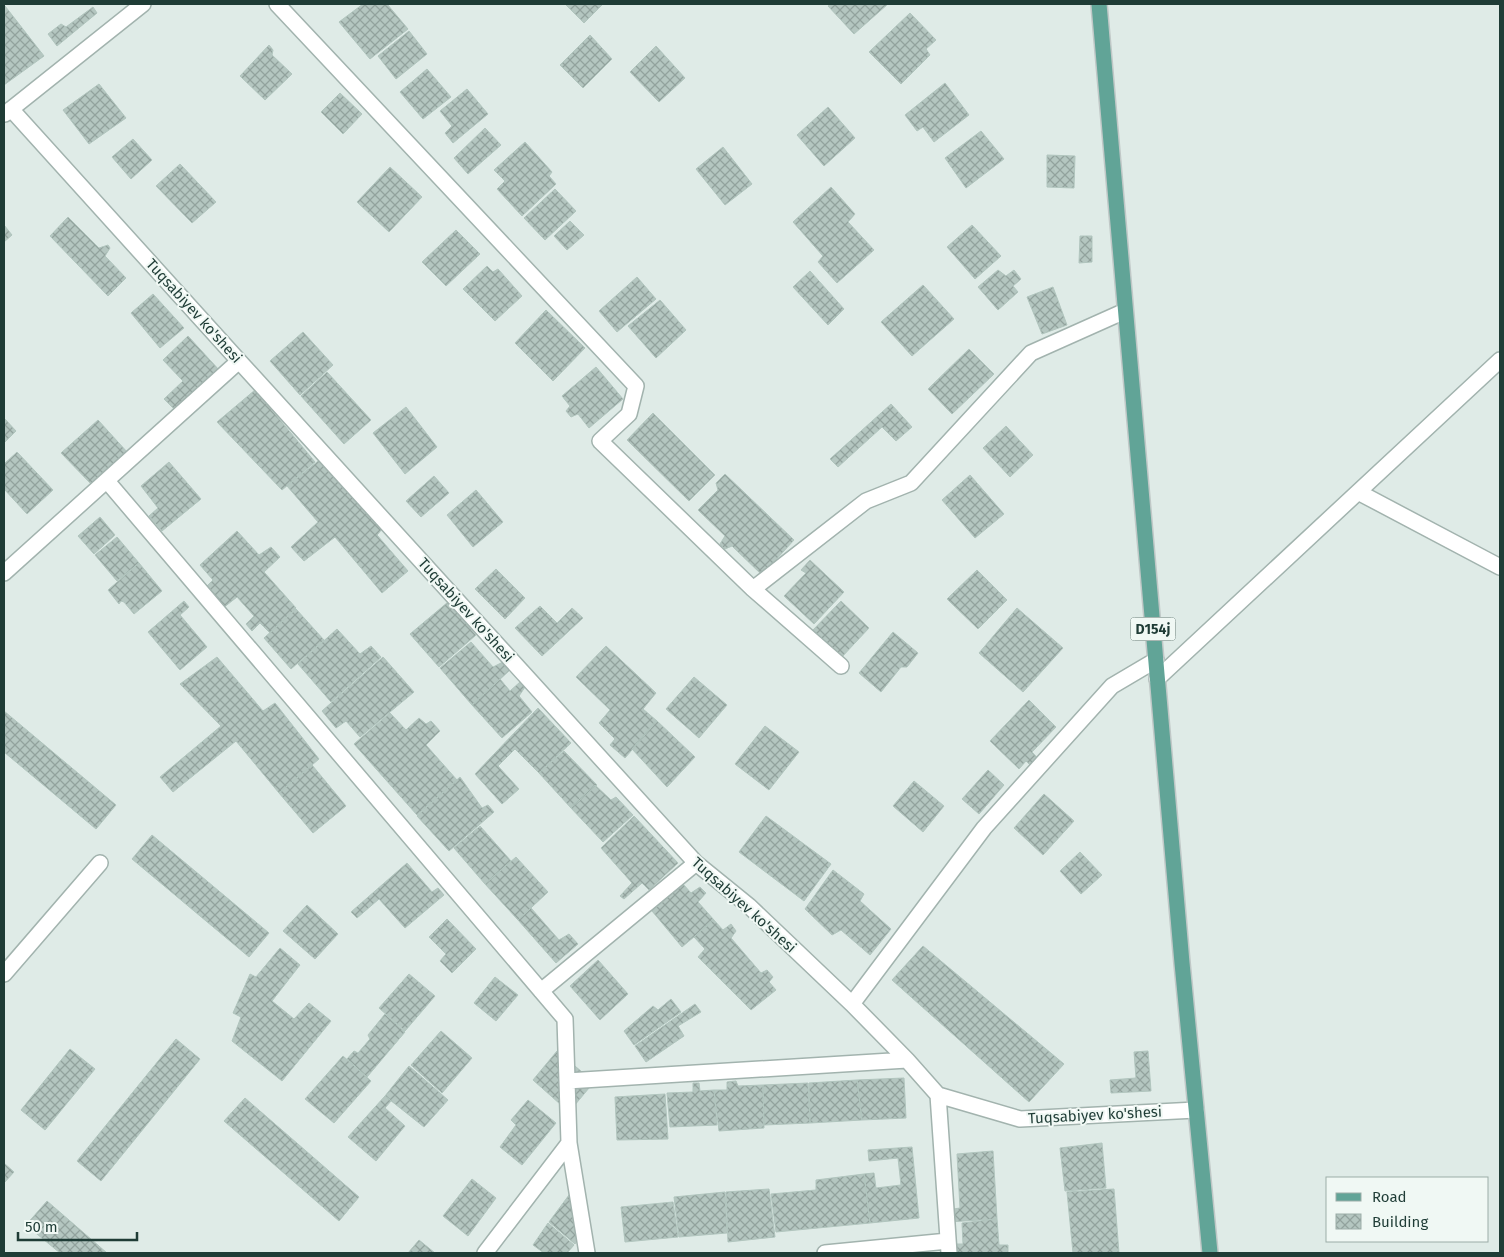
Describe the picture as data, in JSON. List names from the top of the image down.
{
  "streets": {
    "main road": ["D154j"],
    "street": ["Tuqsabiyev ko'shesi"]
  },
  "crossings": [
    ["Tuqsabiyev ko'shesi", "D154j"]
  ],
  "legend": ["Road", "Building"],
  "scale_bar": "50 m"
}
